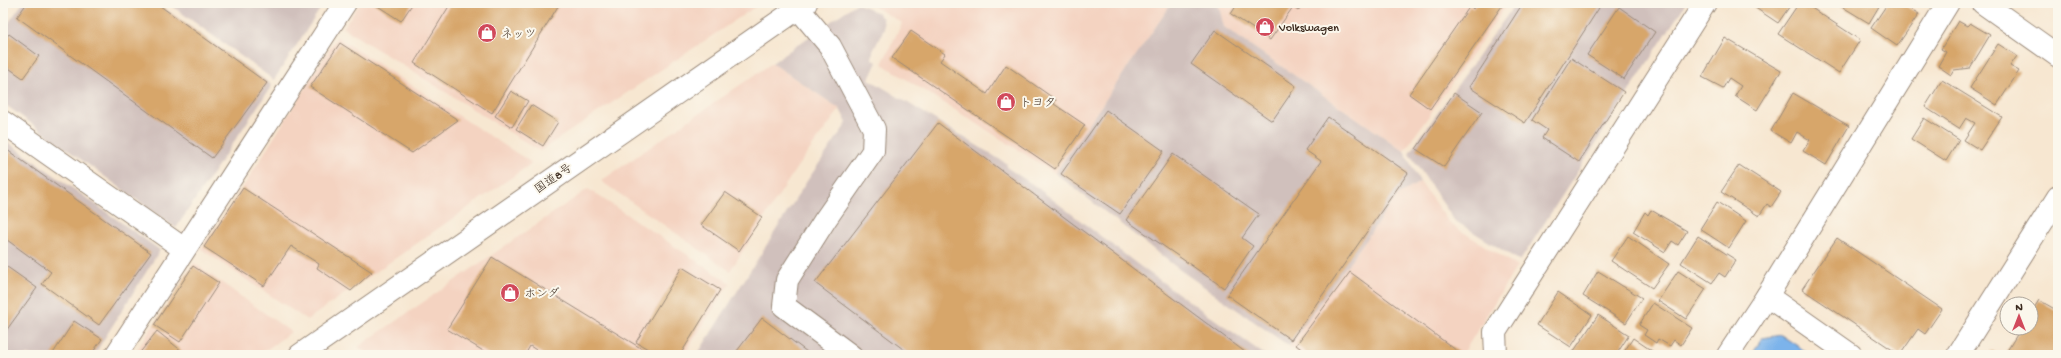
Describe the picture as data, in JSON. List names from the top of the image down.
{
  "streets": {
    "main road": ["国道8号"]
  },
  "places": {
    "shop": [
      "Volkswagen",
      "ネッツ",
      "トヨタ",
      "ホンダ"
    ]
  },
  "north": "top"
}
